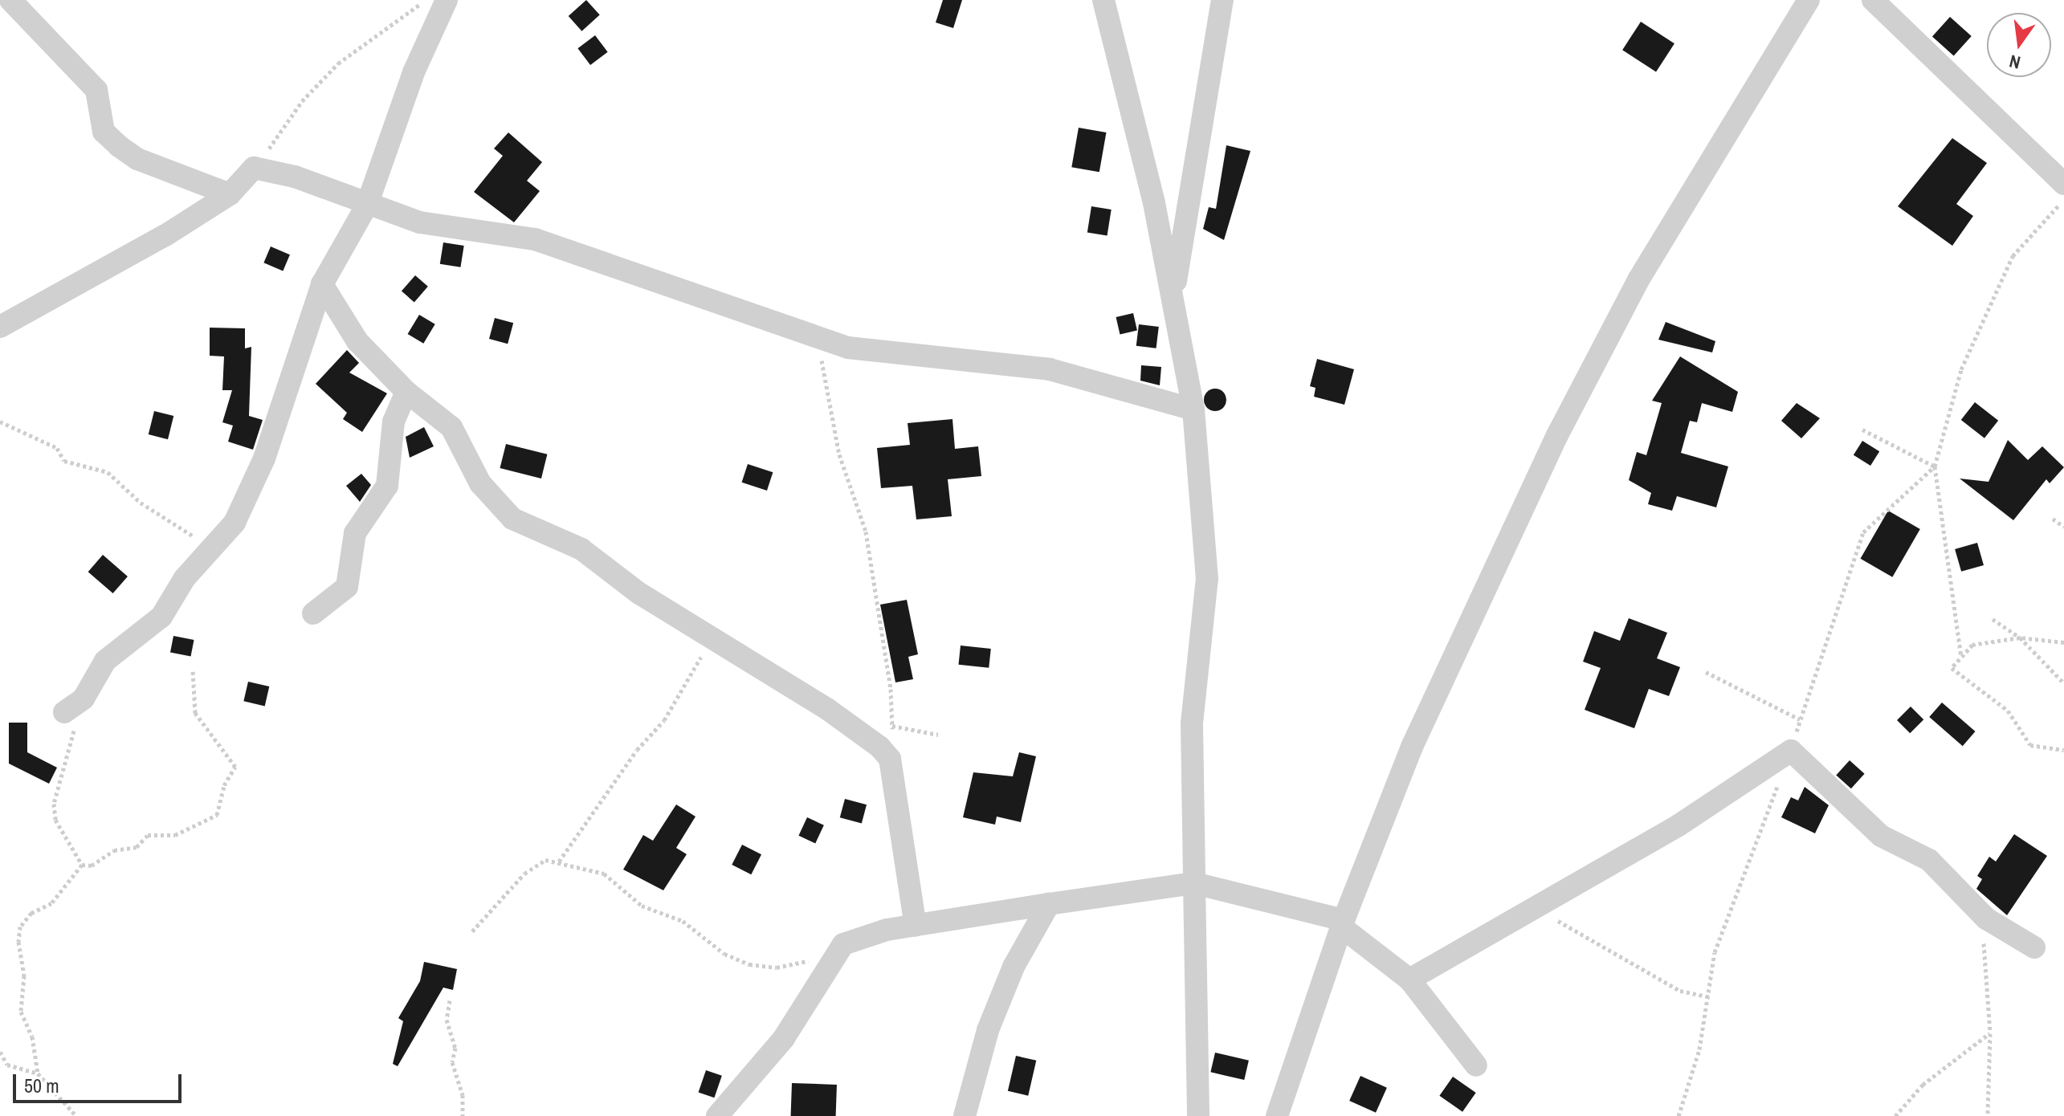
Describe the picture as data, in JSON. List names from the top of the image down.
{
  "scale_bar": "50 m",
  "north": "bottom"
}
